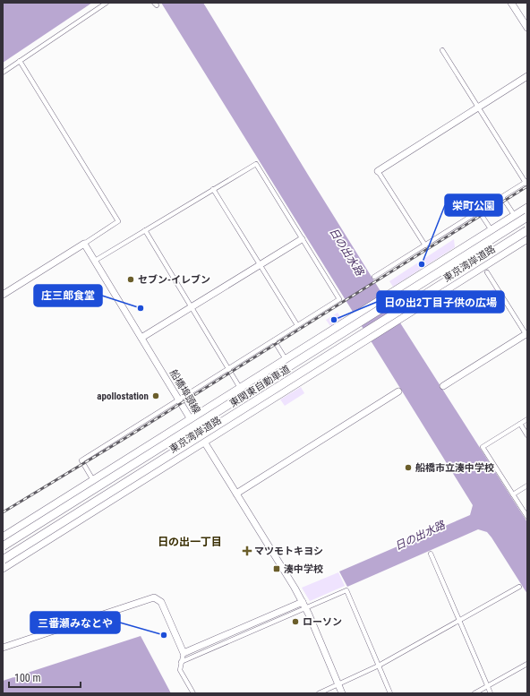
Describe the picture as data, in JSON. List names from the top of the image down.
{
  "streets": {
    "highway": ["東京湾岸道路", "東関東自動車道"],
    "street": ["船橋埠頭線"]
  },
  "crossings": [
    ["東京湾岸道路", "船橋埠頭線"]
  ],
  "districts": ["日の出一丁目"],
  "water": ["日の出水路"],
  "places": {
    "other": [
      "栄町公園",
      "セブン-イレブン",
      "庄三郎食堂",
      "日の出2丁目子供の広場",
      "apollostation",
      "船橋市立湊中学校",
      "ローソン",
      "三番瀬みなとや"
    ],
    "health": ["マツモトキヨシ"],
    "transit": ["湊中学校"]
  },
  "scale_bar": "100 m"
}
